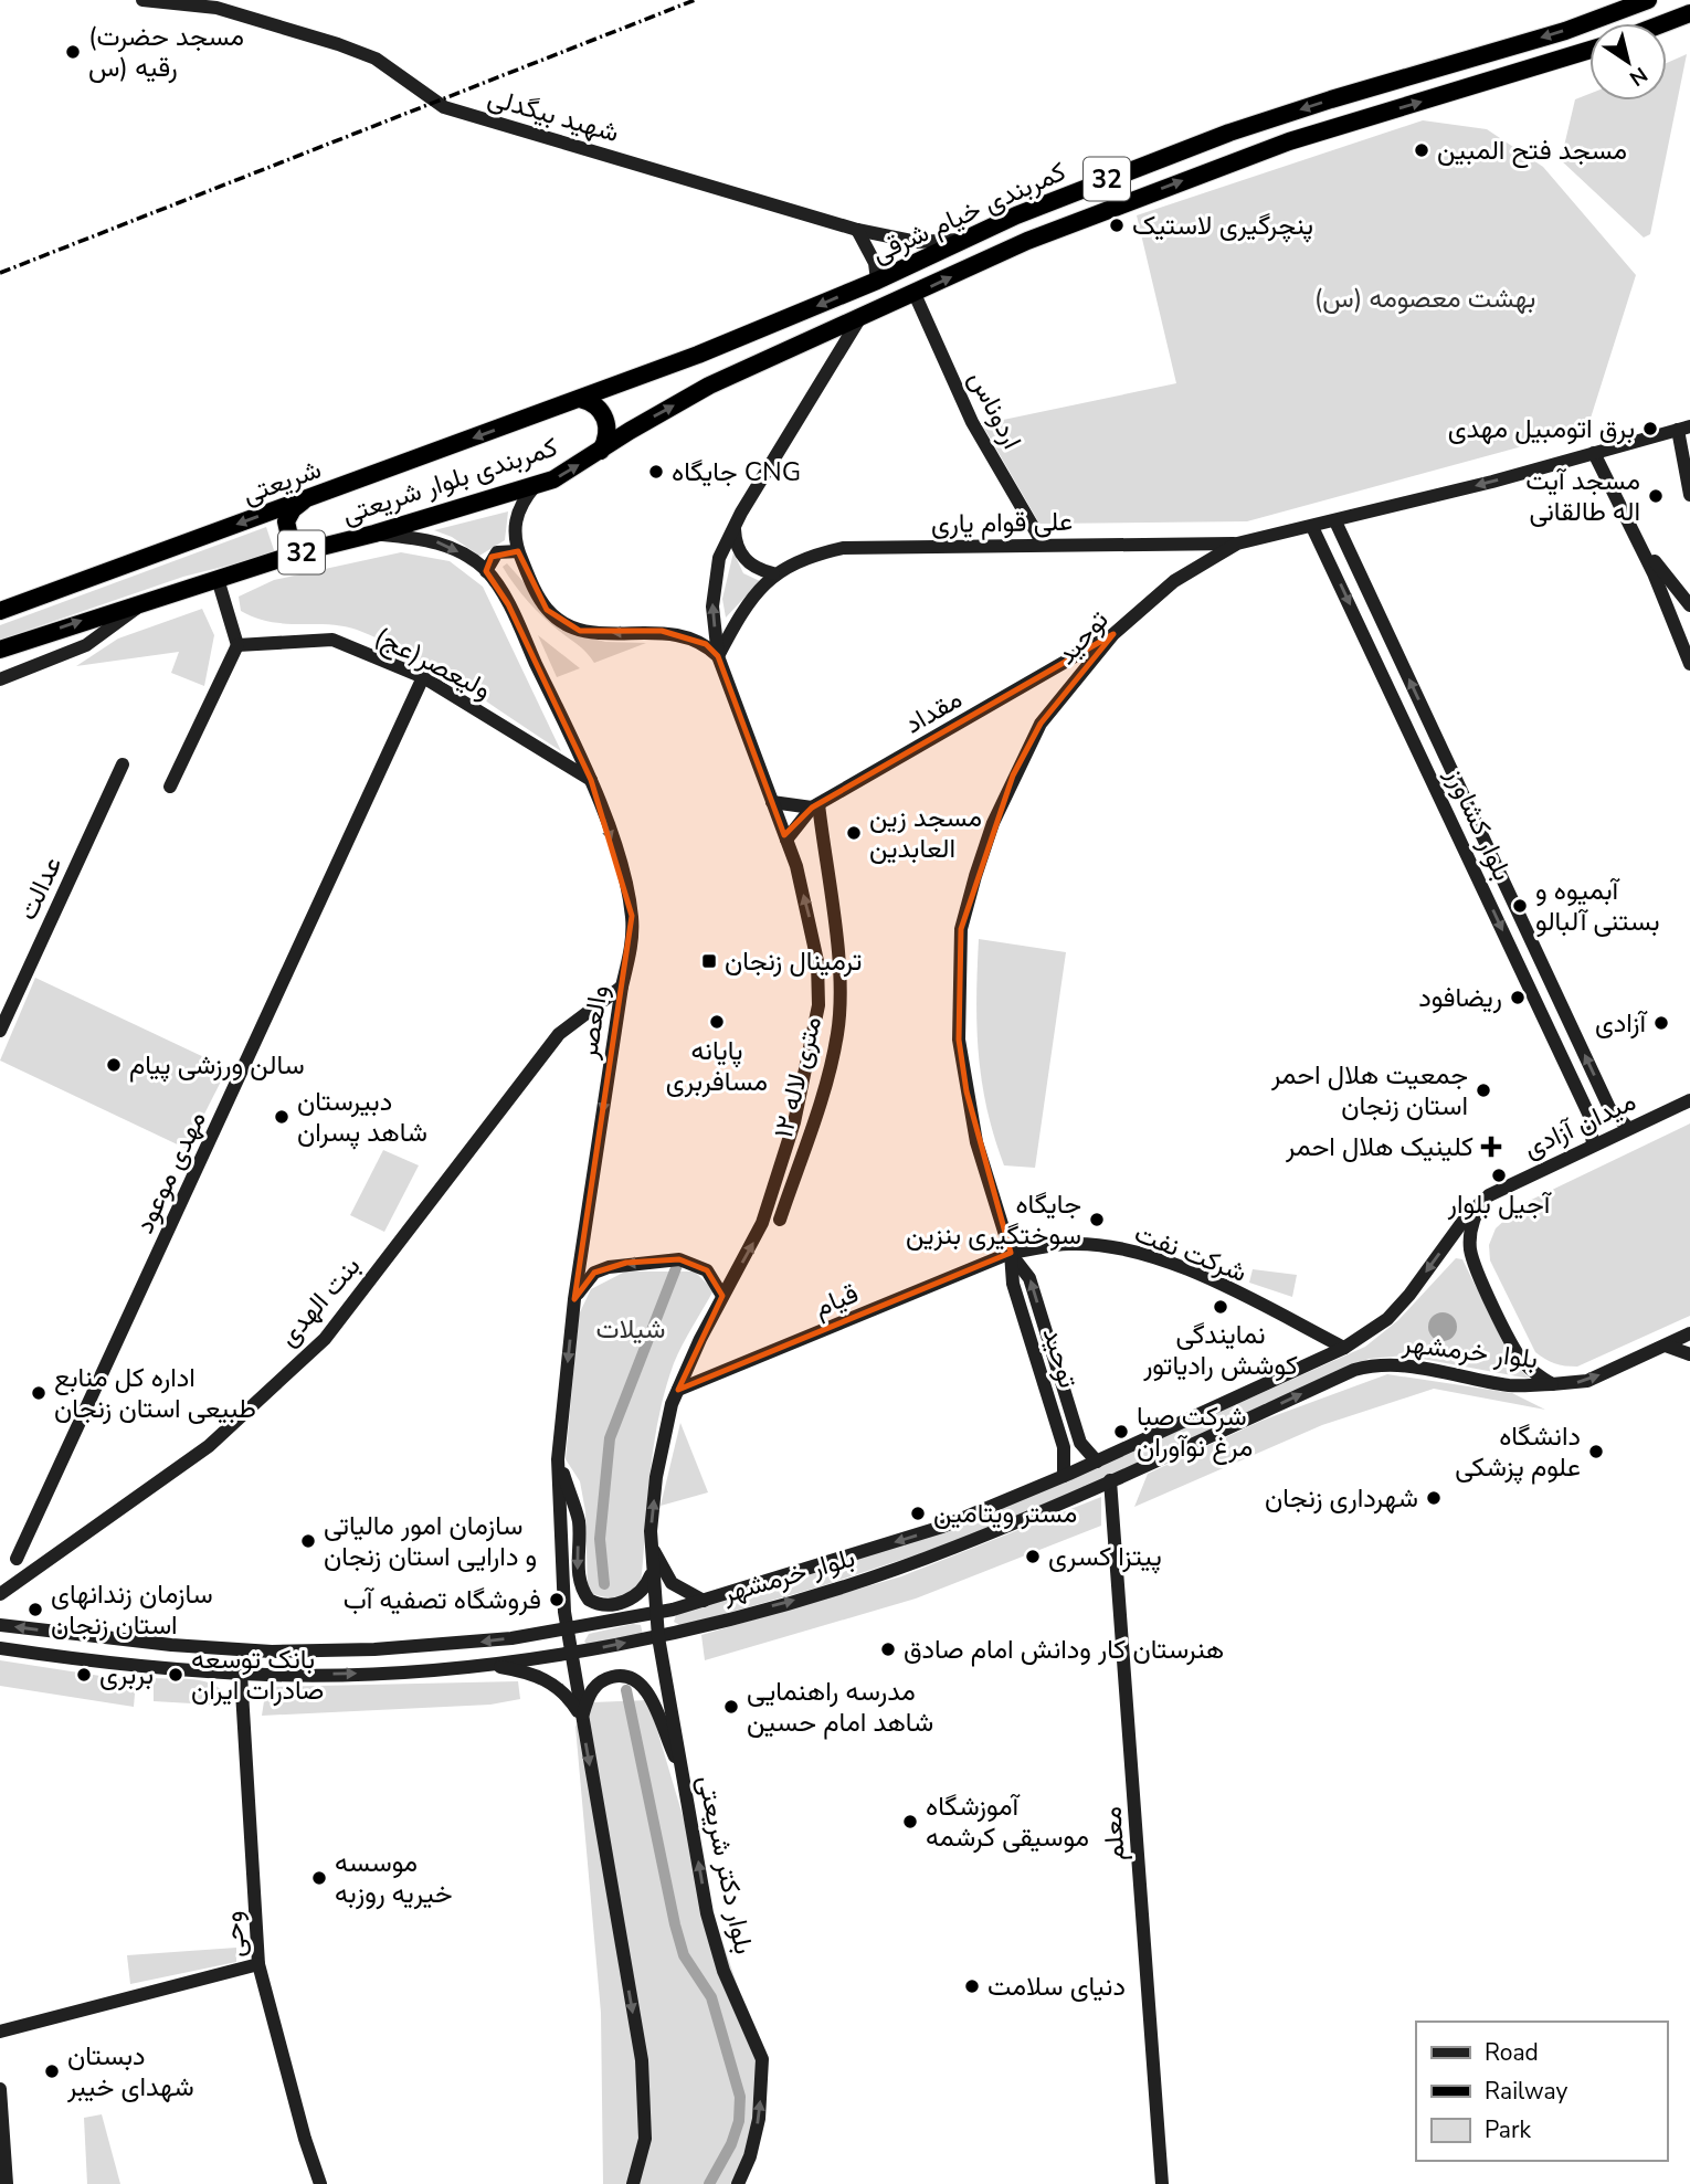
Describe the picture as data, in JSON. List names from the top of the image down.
{
  "streets": {
    "highway": [
      "32",
      "کمربندی خیام شرقی",
      "کمربندی بلوار شریعتی",
      "شریعتی"
    ],
    "main road": [
      "شهید بیگدلی",
      "اردوناس",
      "علی قوام یاری",
      "توحید",
      "ولیعصر(عج)",
      "مقداد",
      "بلوار کشاورز",
      "عدالت",
      "والعصر",
      "۱۲ متری لاله",
      "میدان آزادی",
      "مهدی موعود",
      "شرکت نفت",
      "قیام",
      "بنت الهدی",
      "بلوار خرمشهر",
      "معلم",
      "بلوار دکتر شریعتی",
      "وحی"
    ]
  },
  "crossings": [
    ["شهید بیگدلی", "کمربندی خیام شرقی"],
    ["کمربندی خیام شرقی", "اردوناس"],
    ["کمربندی خیام شرقی", "کمربندی بلوار شریعتی"],
    ["کمربندی خیام شرقی", "شریعتی"],
    ["کمربندی خیام شرقی", "بلوار دکتر شریعتی"],
    ["اردوناس", "علی قوام یاری"],
    ["کمربندی بلوار شریعتی", "والعصر"],
    ["علی قوام یاری", "توحید"],
    ["توحید", "مقداد"],
    ["توحید", "بلوار کشاورز"],
    ["توحید", "شرکت نفت"],
    ["توحید", "قیام"],
    ["توحید", "بلوار خرمشهر"],
    ["ولیعصر(عج)", "والعصر"],
    ["ولیعصر(عج)", "مهدی موعود"],
    ["مقداد", "۱۲ متری لاله"],
    ["مقداد", "بلوار دکتر شریعتی"],
    ["بلوار کشاورز", "میدان آزادی"],
    ["والعصر", "بنت الهدی"],
    ["والعصر", "بلوار خرمشهر"],
    ["میدان آزادی", "بلوار خرمشهر"],
    ["شرکت نفت", "قیام"],
    ["شرکت نفت", "بلوار خرمشهر"],
    ["قیام", "بلوار دکتر شریعتی"],
    ["بلوار خرمشهر", "معلم"],
    ["بلوار خرمشهر", "بلوار دکتر شریعتی"],
    ["بلوار خرمشهر", "وحی"]
  ],
  "one_way": [
    "کمربندی بلوار شریعتی",
    "شریعتی",
    "والعصر",
    "بلوار دکتر شریعتی"
  ],
  "parks": ["(بهشت معصومه (س", "شیلات"],
  "places": {
    "other": [
      "(مسجد حضرت رقیه (س",
      "مسجد فتح المبین",
      "پنچرگیری لاستیک",
      "برق اتومبیل مهدی",
      "جایگاه CNG",
      "مسجد آیت اله طالقانی",
      "مسجد زین العابدین",
      "آبمیوه و بستنی آلبالو",
      "ریضافود",
      "پایانه مسافربری",
      "آزادی",
      "سالن ورزشی پیام",
      "جمعیت هلال احمر استان زنجان",
      "دبیرستان شاهد پسران",
      "آجیل بلوار",
      "جایگاه سوختگیرى بنزین",
      "نمایندگی کوشش رادیاتور",
      "اداره کل منابع طبیعی استان زنجان",
      "شرکت صبا مرغ نوآوران",
      "دانشگاه علوم پزشکی",
      "شهرداری زنجان",
      "مستر ویتامین",
      "سازمان امور مالیاتی و دارایی استان زنجان",
      "پیتزا کسری",
      "فروشگاه تصفیه آب",
      "سازمان زندانهای استان زنجان",
      "هنرستان کار ودانش امام صادق",
      "بربری",
      "بانک توسعه صادرات ایران",
      "مدرسه راهنمایی شاهد امام حسین",
      "آموزشگاه موسیقی کرشمه",
      "موسسه خیریه روزبه",
      "دنیای سلامت",
      "دبستان شهدای خیبر"
    ],
    "transit": ["ترمینال زنجان"],
    "health": ["کلینیک هلال احمر"]
  },
  "legend": ["Road", "Railway", "Park"],
  "north": "bottom right"
}
